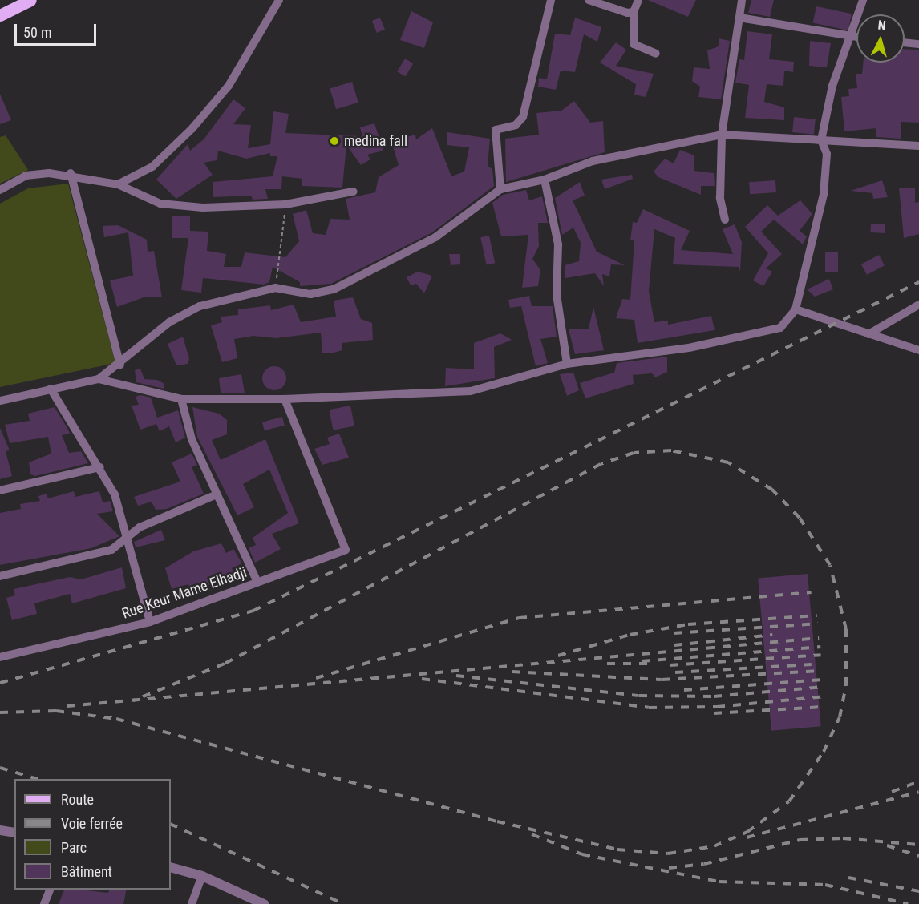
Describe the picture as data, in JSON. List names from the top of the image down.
{
  "streets": {
    "street": ["Rue Keur Mame Elhadji"]
  },
  "places": ["medina fall"],
  "legend": [
    "Route",
    "Voie ferrée",
    "Parc",
    "Bâtiment"
  ],
  "scale_bar": "50 m",
  "north": "top"
}
